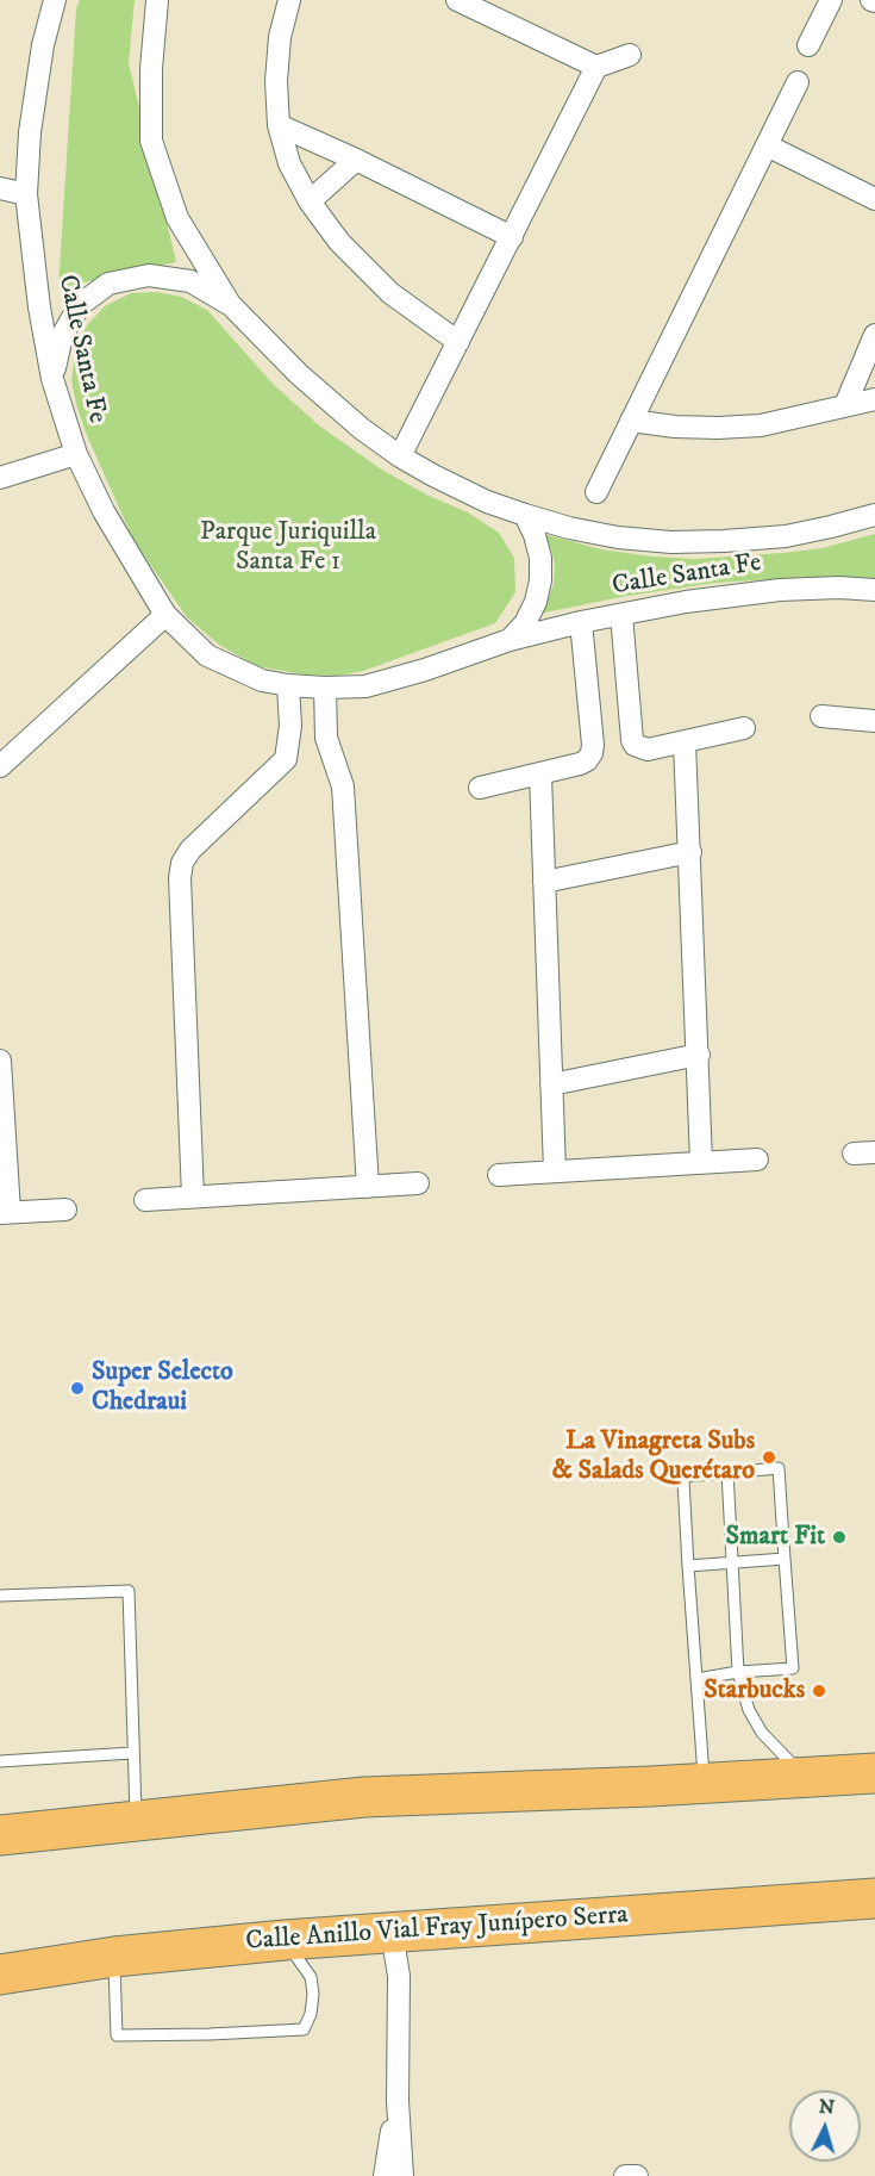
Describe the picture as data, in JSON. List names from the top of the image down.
{
  "streets": {
    "highway": ["Calle Anillo Vial Fray Junípero Serra"],
    "street": ["Calle Santa Fe"]
  },
  "parks": ["Parque Juriquilla Santa Fe 1"],
  "places": [
    "Super Selecto Chedraui",
    "La Vinagreta Subs & Salads Querétaro",
    "Smart Fit",
    "Starbucks"
  ],
  "north": "top"
}
